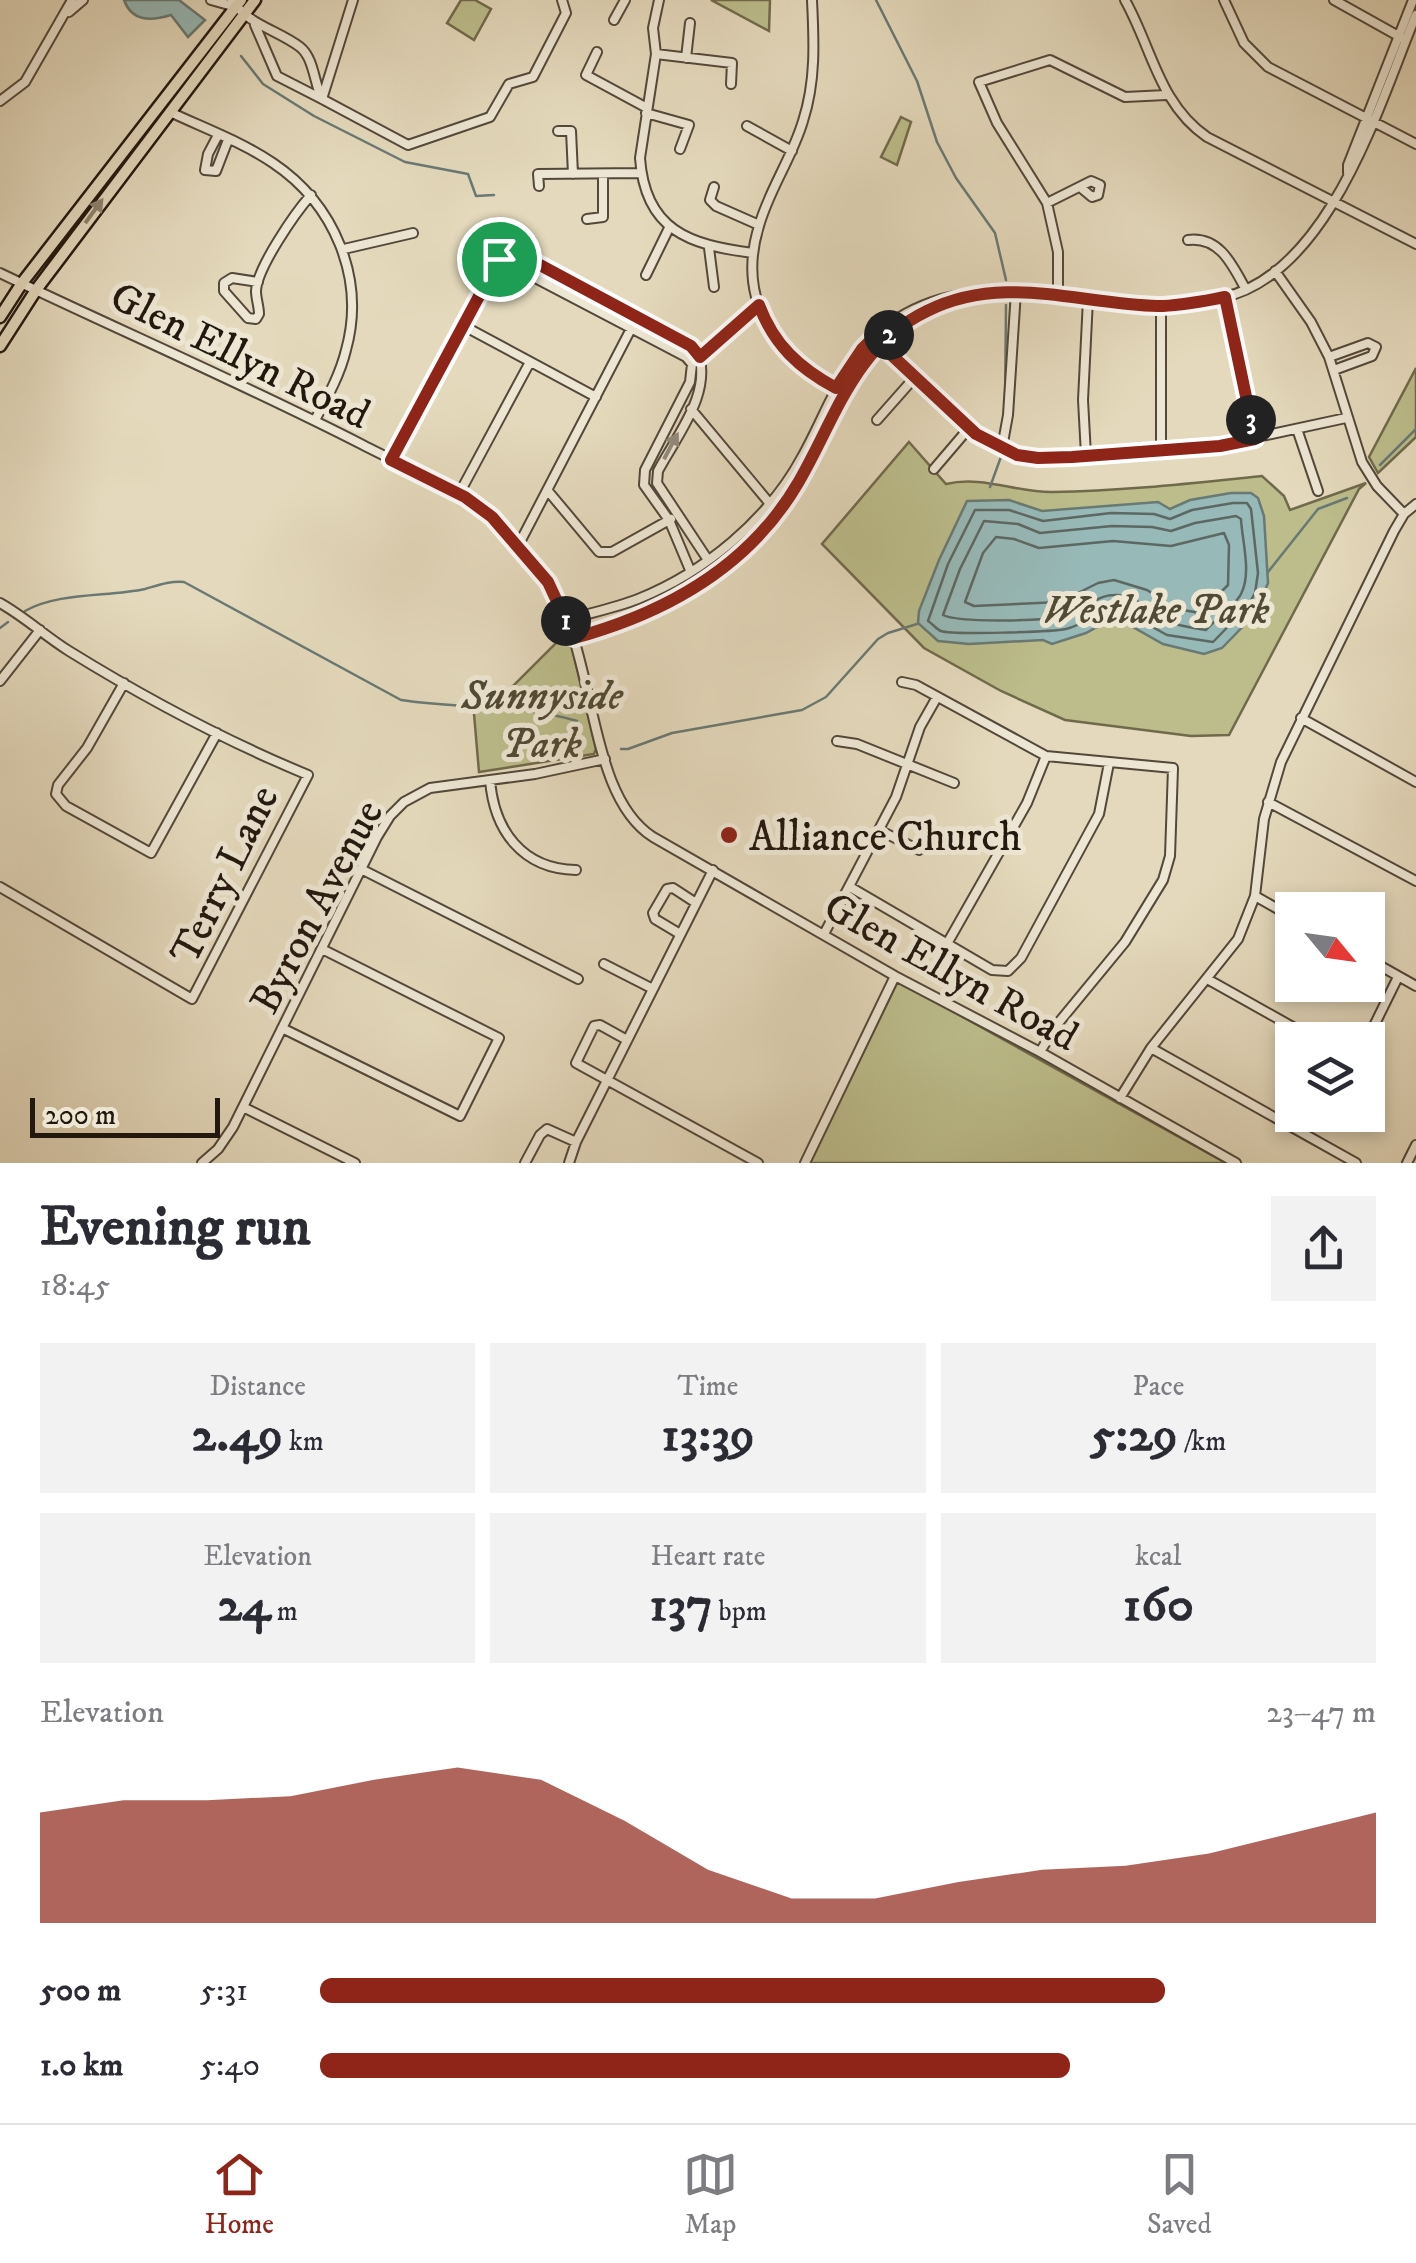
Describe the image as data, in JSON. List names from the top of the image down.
{
  "streets": {
    "street": ["Glen Ellyn Road", "Terry Lane", "Byron Avenue"]
  },
  "crossings": [
    ["Glen Ellyn Road", "Byron Avenue"]
  ],
  "parks": ["Westlake Park", "Sunnyside Park"],
  "places": ["Alliance Church"],
  "scale_bar": "200 m",
  "north": "bottom right",
  "page": {
    "pins": ["2", "3", "1"],
    "scale": "200 m",
    "heading": ["Evening run", "18:45"],
    "stats": [
      ["Distance", "2.49 km"],
      ["Time", "13:39"],
      ["Pace", "5:29 /km"],
      ["Elevation", "24 m"],
      ["Heart rate", "137 bpm"],
      ["kcal", "160"]
    ],
    "chart": ["Elevation", "23–47 m"],
    "list": [
      {
        "name": "500 m",
        "note": "5:31"
      },
      {
        "name": "1.0 km",
        "note": "5:40"
      }
    ],
    "tabs": ["Home", "Map", "Saved"]
  }
}
